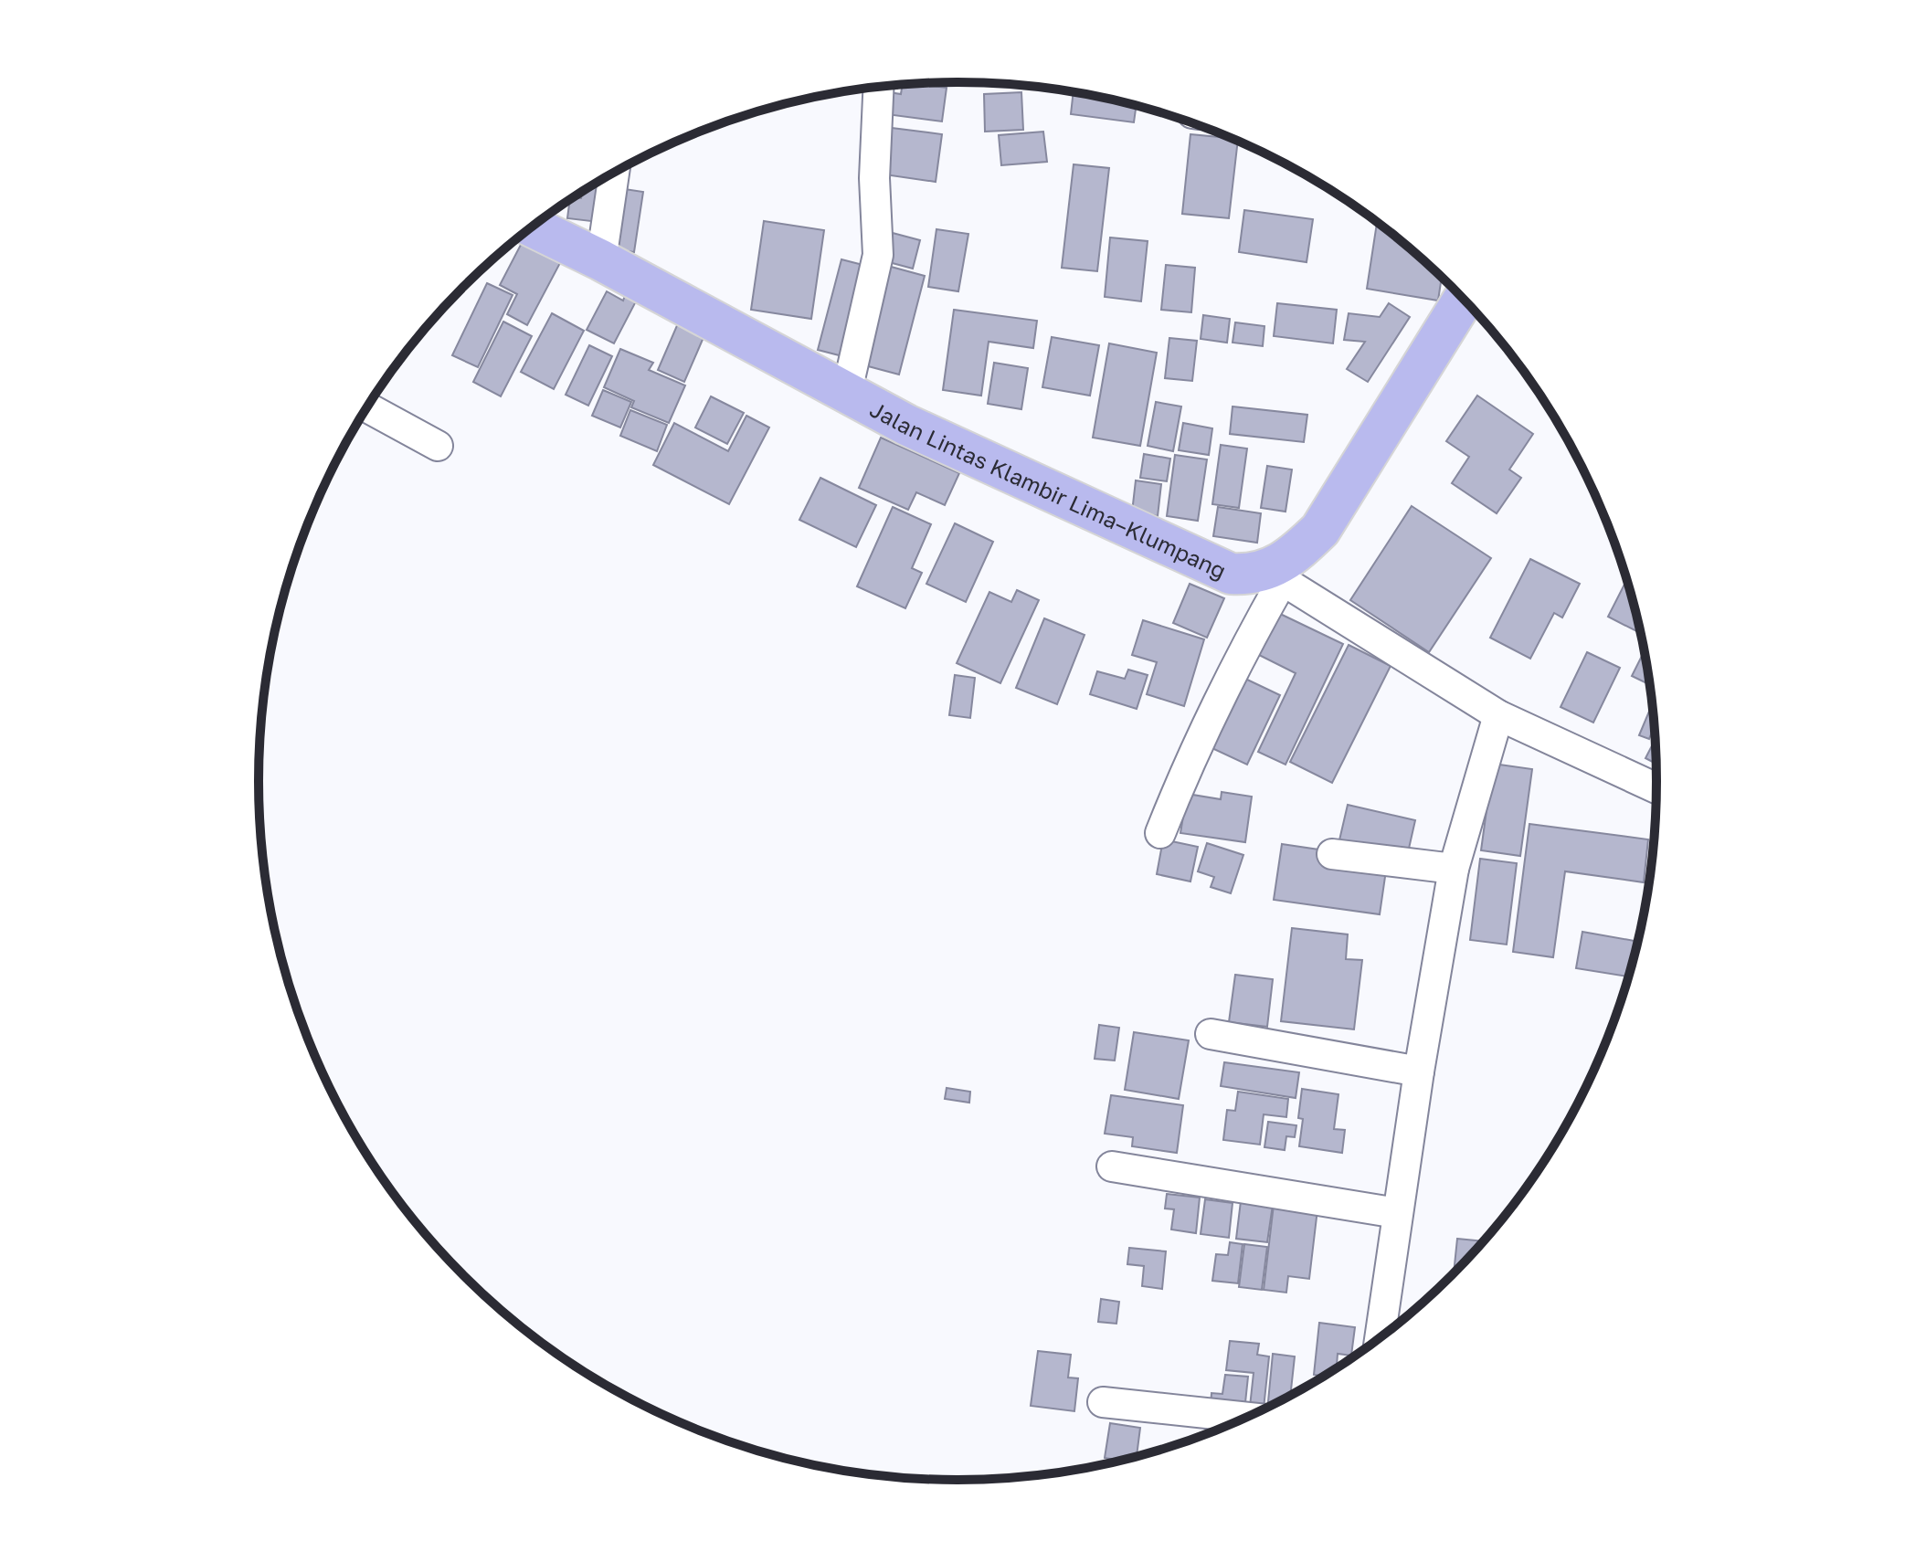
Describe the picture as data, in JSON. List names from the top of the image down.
{
  "streets": {
    "main road": ["Jalan Lintas Klambir Lima–Klumpang"]
  }
}
